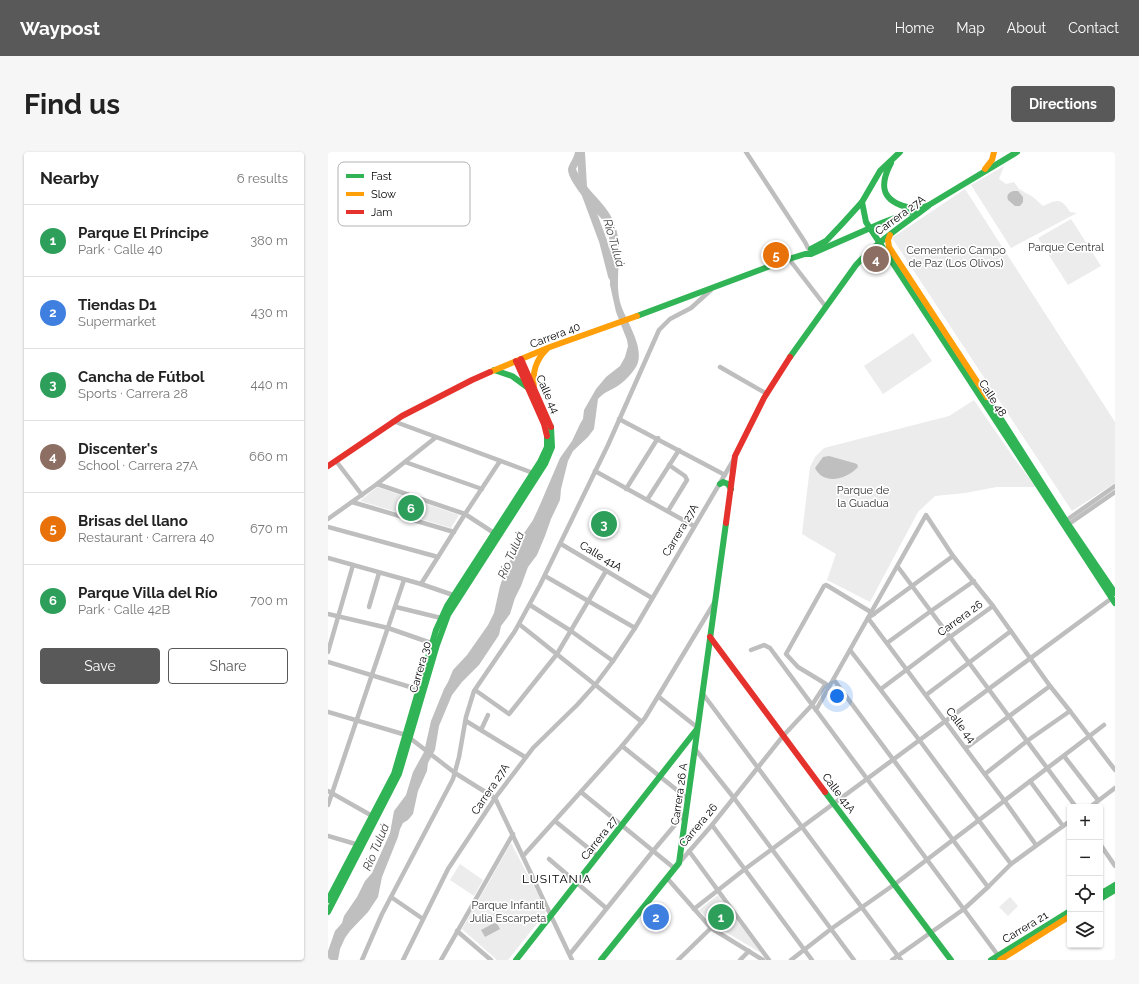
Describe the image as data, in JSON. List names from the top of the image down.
{
  "streets": {
    "main road": [
      "Carrera 27A",
      "Carrera 40",
      "Calle 44",
      "Calle 48",
      "Calle 41A",
      "Carrera 26",
      "Carrera 30",
      "Carrera 26 A",
      "Carrera 27",
      "Carrera 21"
    ]
  },
  "crossings": [
    ["Carrera 27A", "Carrera 40"],
    ["Carrera 27A", "Calle 48"],
    ["Carrera 27A", "Calle 41A"],
    ["Carrera 27A", "Carrera 26 A"],
    ["Carrera 40", "Calle 44"],
    ["Carrera 40", "Calle 48"],
    ["Calle 44", "Carrera 26"],
    ["Calle 44", "Carrera 30"],
    ["Calle 41A", "Carrera 26"],
    ["Calle 41A", "Carrera 26 A"],
    ["Carrera 26", "Carrera 26 A"],
    ["Carrera 26 A", "Carrera 27"]
  ],
  "districts": ["LUSITANIA"],
  "water": ["Río Tuluá"],
  "parks": [
    "Parque Central",
    "Cementerio Campo de Paz (Los Olivos)",
    "Parque de la Guadua",
    "Parque Infantil Julia Escarpeta"
  ],
  "legend": ["Fast", "Slow", "Jam"],
  "page": {
    "header": "Waypost",
    "nav": [
      "Home",
      "Map",
      "About",
      "Contact"
    ],
    "buttons": [
      "Directions",
      ["Save", "Share"]
    ],
    "title": "Find us",
    "heading": ["Nearby", "6 results"],
    "list": [
      {
        "mark": "1",
        "name": "Parque El Príncipe",
        "note": "Park · Calle 40",
        "value": "380 m"
      },
      {
        "mark": "2",
        "name": "Tiendas D1",
        "note": "Supermarket",
        "value": "430 m"
      },
      {
        "mark": "3",
        "name": "Cancha de Fútbol",
        "note": "Sports · Carrera 28",
        "value": "440 m"
      },
      {
        "mark": "4",
        "name": "Discenter's",
        "note": "School · Carrera 27A",
        "value": "660 m"
      },
      {
        "mark": "5",
        "name": "Brisas del llano",
        "note": "Restaurant · Carrera 40",
        "value": "670 m"
      },
      {
        "mark": "6",
        "name": "Parque Villa del Río",
        "note": "Park · Calle 42B",
        "value": "700 m"
      }
    ],
    "pins": [
      "5",
      "4",
      "6",
      "3",
      "1",
      "2"
    ],
    "map_buttons": ["+", "−"]
  }
}
